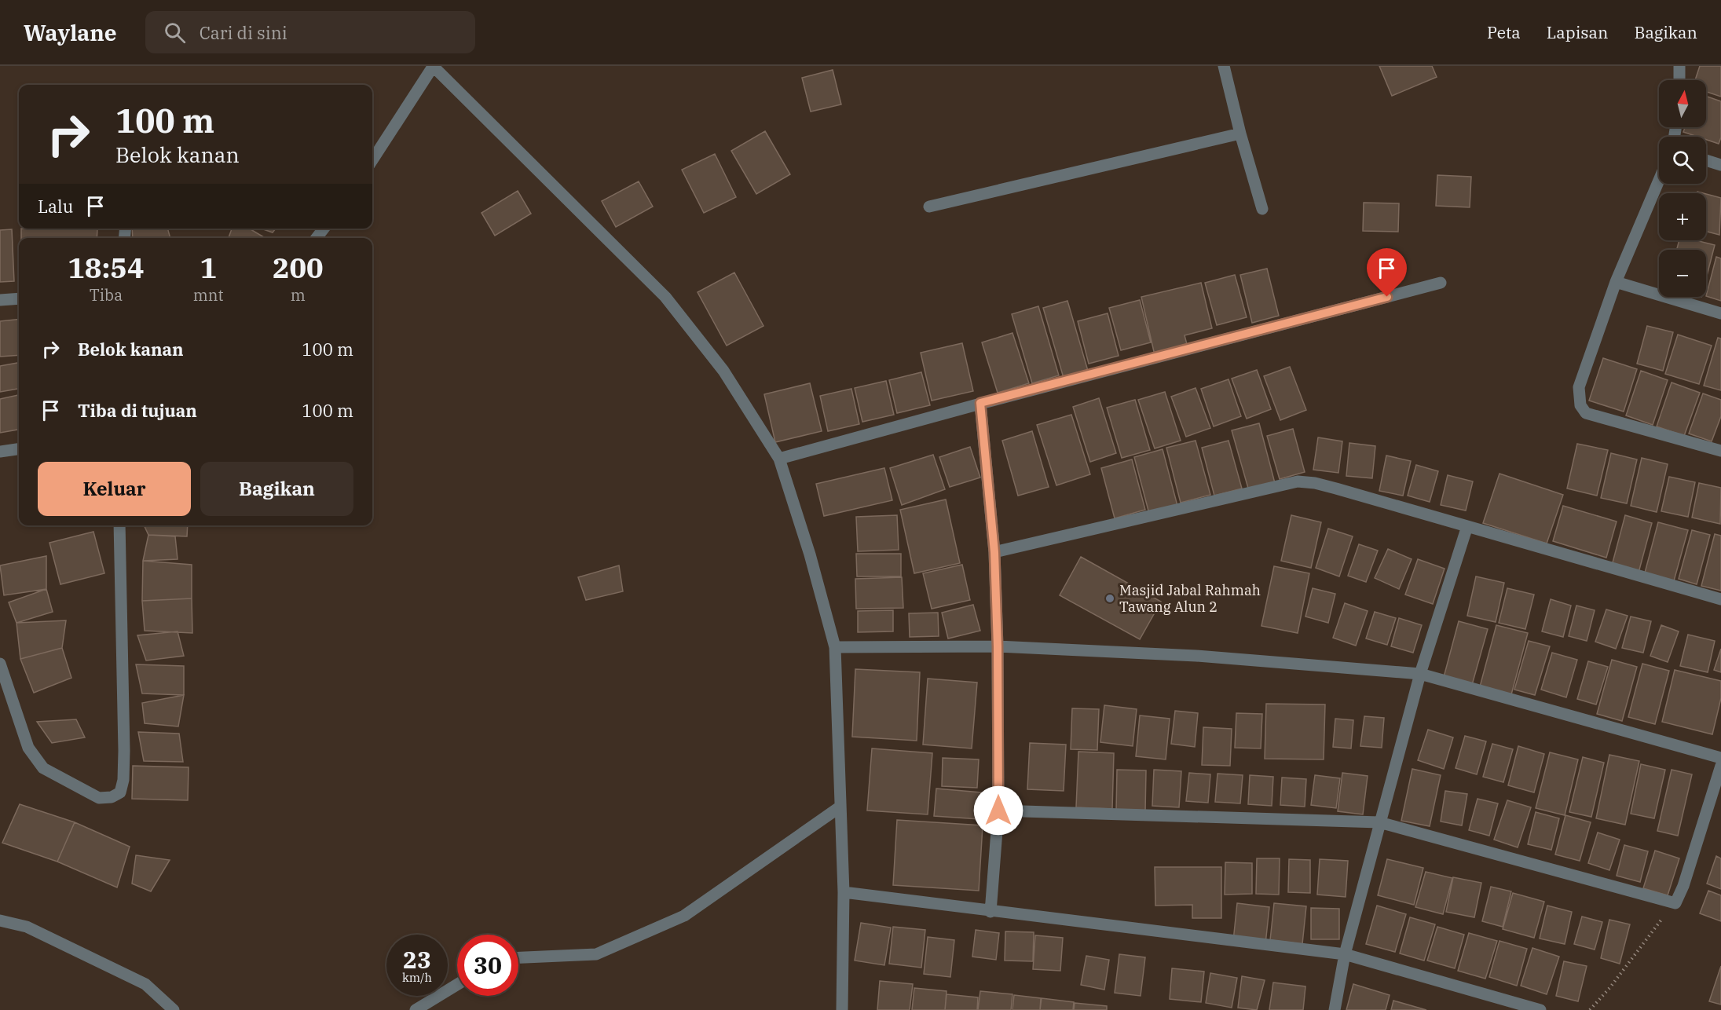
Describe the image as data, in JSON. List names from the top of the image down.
{
  "places": ["Masjid Jabal Rahmah Tawang Alun 2"],
  "north": "top",
  "page": {
    "header": "Waylane",
    "search": "Cari di sini",
    "nav": ["Peta", "Lapisan", "Bagikan"],
    "map_buttons": ["+", "−"],
    "turn": ["100 m", "Belok kanan"],
    "then": "Lalu",
    "eta": [
      "18:54",
      "Tiba",
      "1",
      "mnt",
      "200",
      "m"
    ],
    "list": [
      {
        "name": "Belok kanan",
        "value": "100 m"
      },
      {
        "name": "Tiba di tujuan",
        "value": "100 m"
      }
    ],
    "buttons": ["Keluar", "Bagikan"],
    "speed": "23 km/h",
    "limit": "30"
  }
}
